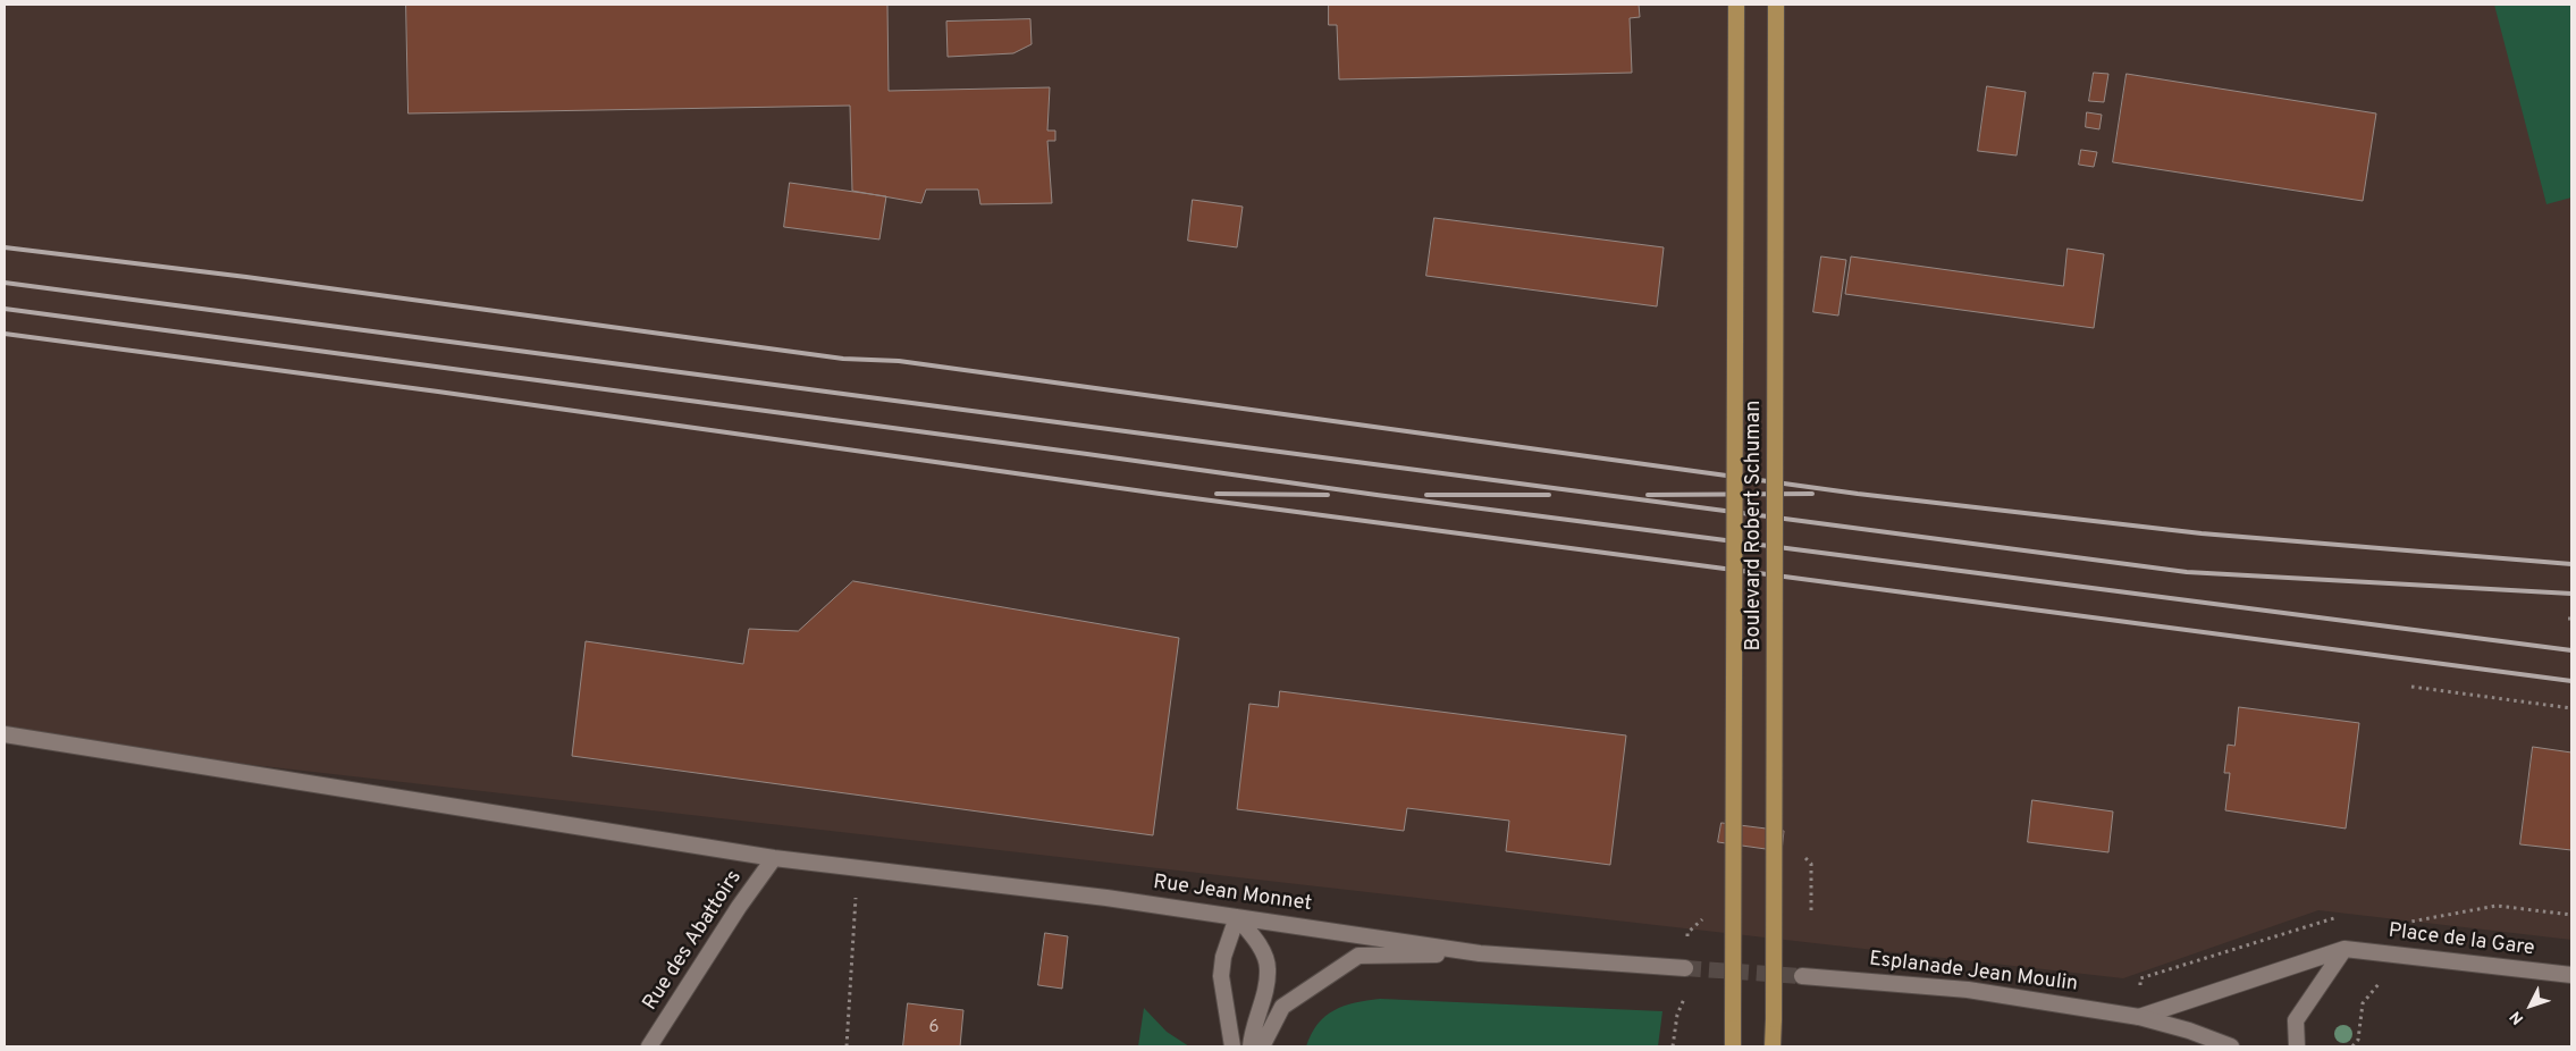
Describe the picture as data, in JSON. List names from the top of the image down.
{
  "streets": {
    "main road": ["Boulevard Robert Schuman"],
    "street": [
      "Rue Jean Monnet",
      "Rue des Abattoirs",
      "Place de la Gare",
      "Esplanade Jean Moulin"
    ]
  },
  "crossings": [
    ["Rue Jean Monnet", "Rue des Abattoirs"],
    ["Place de la Gare", "Esplanade Jean Moulin"]
  ],
  "house_numbers": ["6"],
  "north": "bottom left"
}
